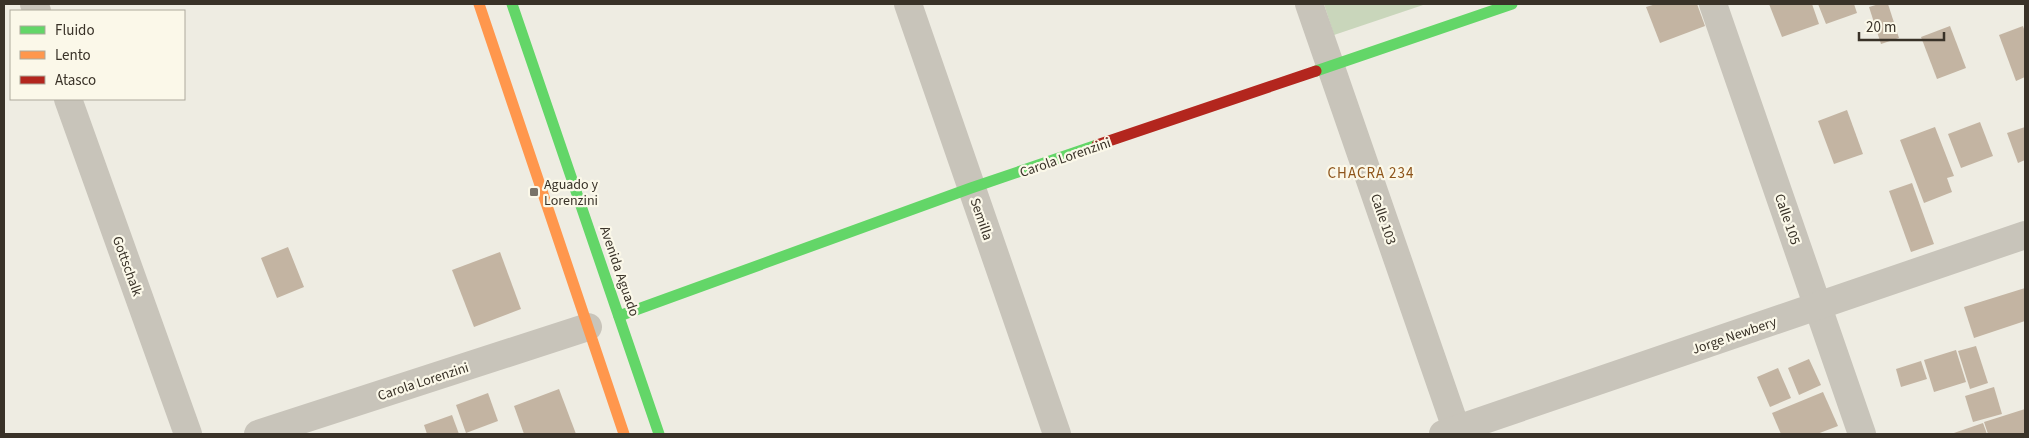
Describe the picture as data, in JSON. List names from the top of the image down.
{
  "streets": {
    "street": [
      "Carola Lorenzini",
      "Semilla",
      "Calle 103",
      "Calle 105",
      "Gottschalk",
      "Avenida Aguado",
      "Jorge Newbery"
    ]
  },
  "crossings": [
    ["Carola Lorenzini", "Semilla"],
    ["Carola Lorenzini", "Calle 103"],
    ["Carola Lorenzini", "Avenida Aguado"],
    ["Calle 103", "Jorge Newbery"],
    ["Calle 105", "Jorge Newbery"]
  ],
  "districts": ["CHACRA 234"],
  "places": {
    "transit": ["Aguado y Lorenzini"]
  },
  "legend": ["Fluido", "Lento", "Atasco"],
  "scale_bar": "20 m"
}
